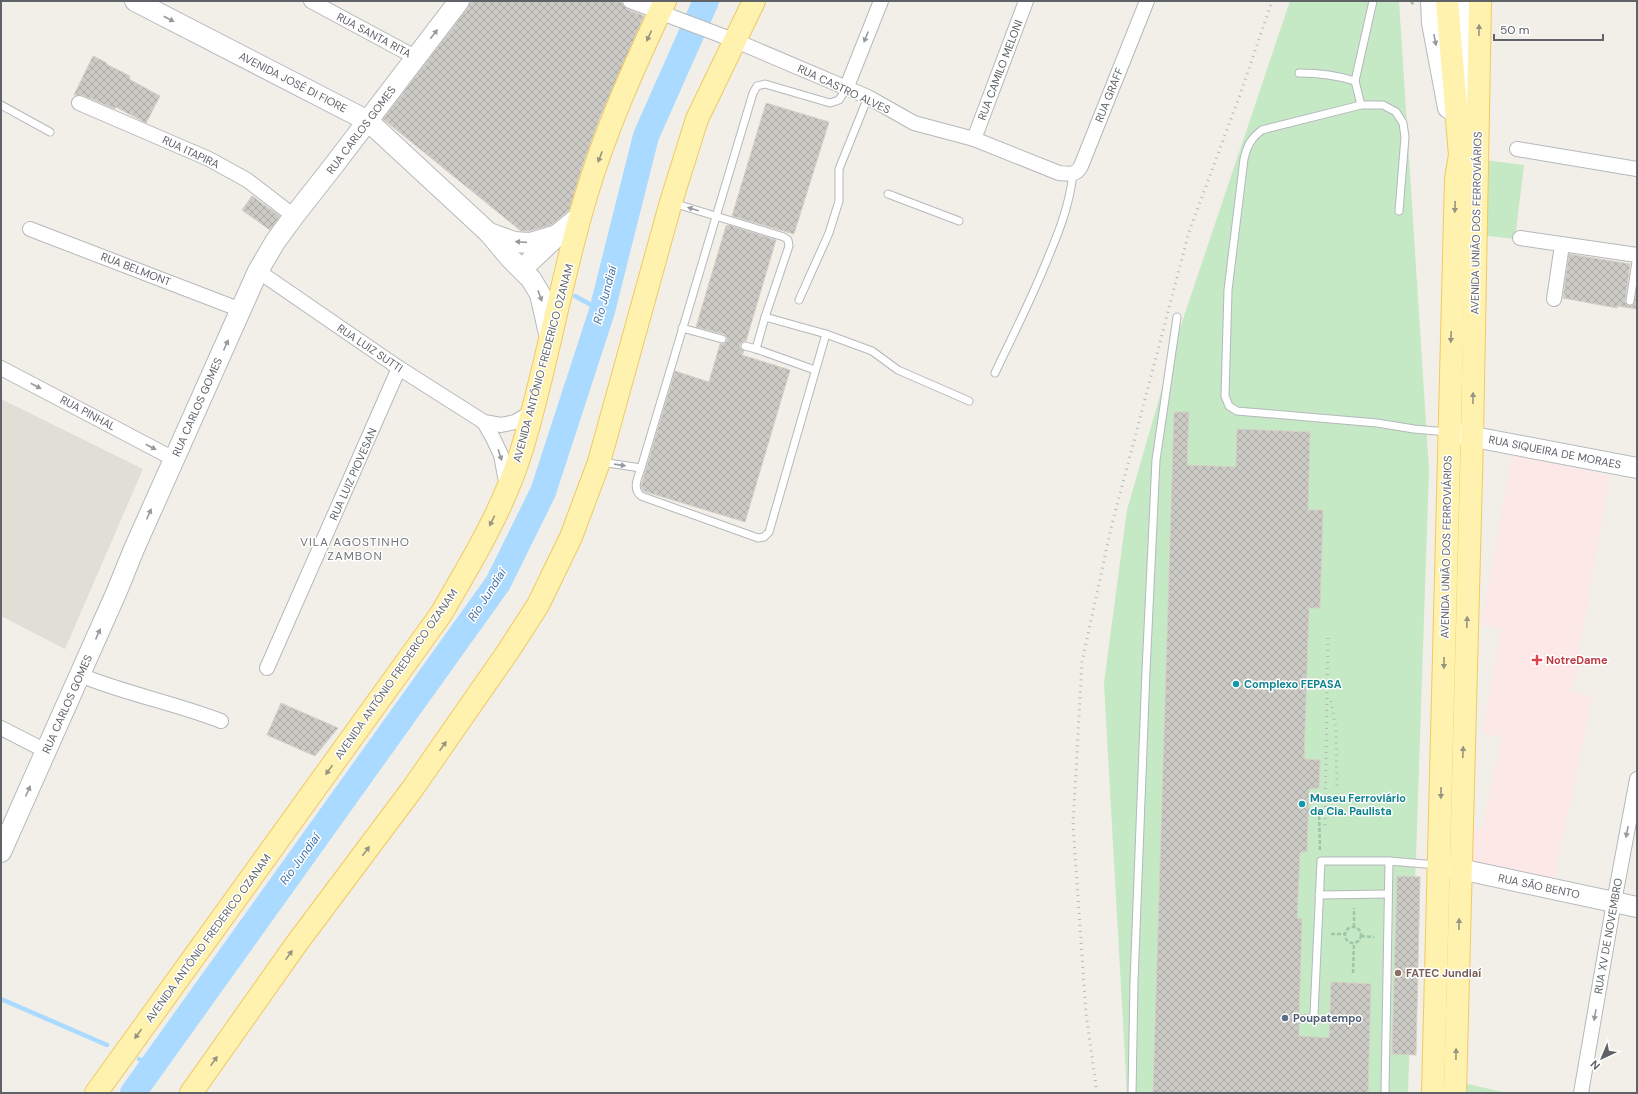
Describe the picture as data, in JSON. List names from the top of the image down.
{
  "streets": {
    "main road": [
      "AVENIDA JOSÉ DI FIORE",
      "RUA CARLOS GOMES",
      "AVENIDA UNIÃO DOS FERROVIÁRIOS",
      "AVENIDA ANTÔNIO FREDERICO OZANAM",
      "RUA SIQUEIRA DE MORAES",
      "RUA SÃO BENTO"
    ],
    "street": [
      "RUA SANTA RITA",
      "RUA CAMILO MELONI",
      "RUA CASTRO ALVES",
      "RUA GRAFF",
      "RUA ITAPIRA",
      "RUA BELMONT",
      "RUA LUIZ SUTTI",
      "RUA PINHAL",
      "RUA LUIZ PIOVESAN",
      "RUA XV DE NOVEMBRO"
    ]
  },
  "crossings": [
    ["RUA SANTA RITA", "RUA CARLOS GOMES"],
    ["RUA CAMILO MELONI", "RUA CASTRO ALVES"],
    ["AVENIDA JOSÉ DI FIORE", "RUA CARLOS GOMES"],
    ["AVENIDA JOSÉ DI FIORE", "AVENIDA ANTÔNIO FREDERICO OZANAM"],
    ["RUA CASTRO ALVES", "RUA GRAFF"],
    ["RUA CASTRO ALVES", "AVENIDA ANTÔNIO FREDERICO OZANAM"],
    ["RUA CARLOS GOMES", "RUA ITAPIRA"],
    ["RUA CARLOS GOMES", "RUA BELMONT"],
    ["RUA CARLOS GOMES", "RUA LUIZ SUTTI"],
    ["RUA CARLOS GOMES", "RUA PINHAL"],
    ["AVENIDA UNIÃO DOS FERROVIÁRIOS", "RUA SIQUEIRA DE MORAES"],
    ["AVENIDA UNIÃO DOS FERROVIÁRIOS", "RUA SÃO BENTO"],
    ["RUA LUIZ SUTTI", "AVENIDA ANTÔNIO FREDERICO OZANAM"],
    ["RUA LUIZ SUTTI", "RUA LUIZ PIOVESAN"],
    ["RUA SÃO BENTO", "RUA XV DE NOVEMBRO"]
  ],
  "one_way": [
    "AVENIDA JOSÉ DI FIORE",
    "RUA CARLOS GOMES",
    "RUA PINHAL",
    "RUA XV DE NOVEMBRO"
  ],
  "districts": ["VILA AGOSTINHO ZAMBON"],
  "water": ["Rio Jundiaí"],
  "places": {
    "health": ["NotreDame"],
    "other": [
      "Complexo FEPASA",
      "Museu Ferroviário da Cia. Paulista",
      "FATEC Jundiaí",
      "Poupatempo"
    ]
  },
  "scale_bar": "50 m",
  "north": "bottom left"
}
